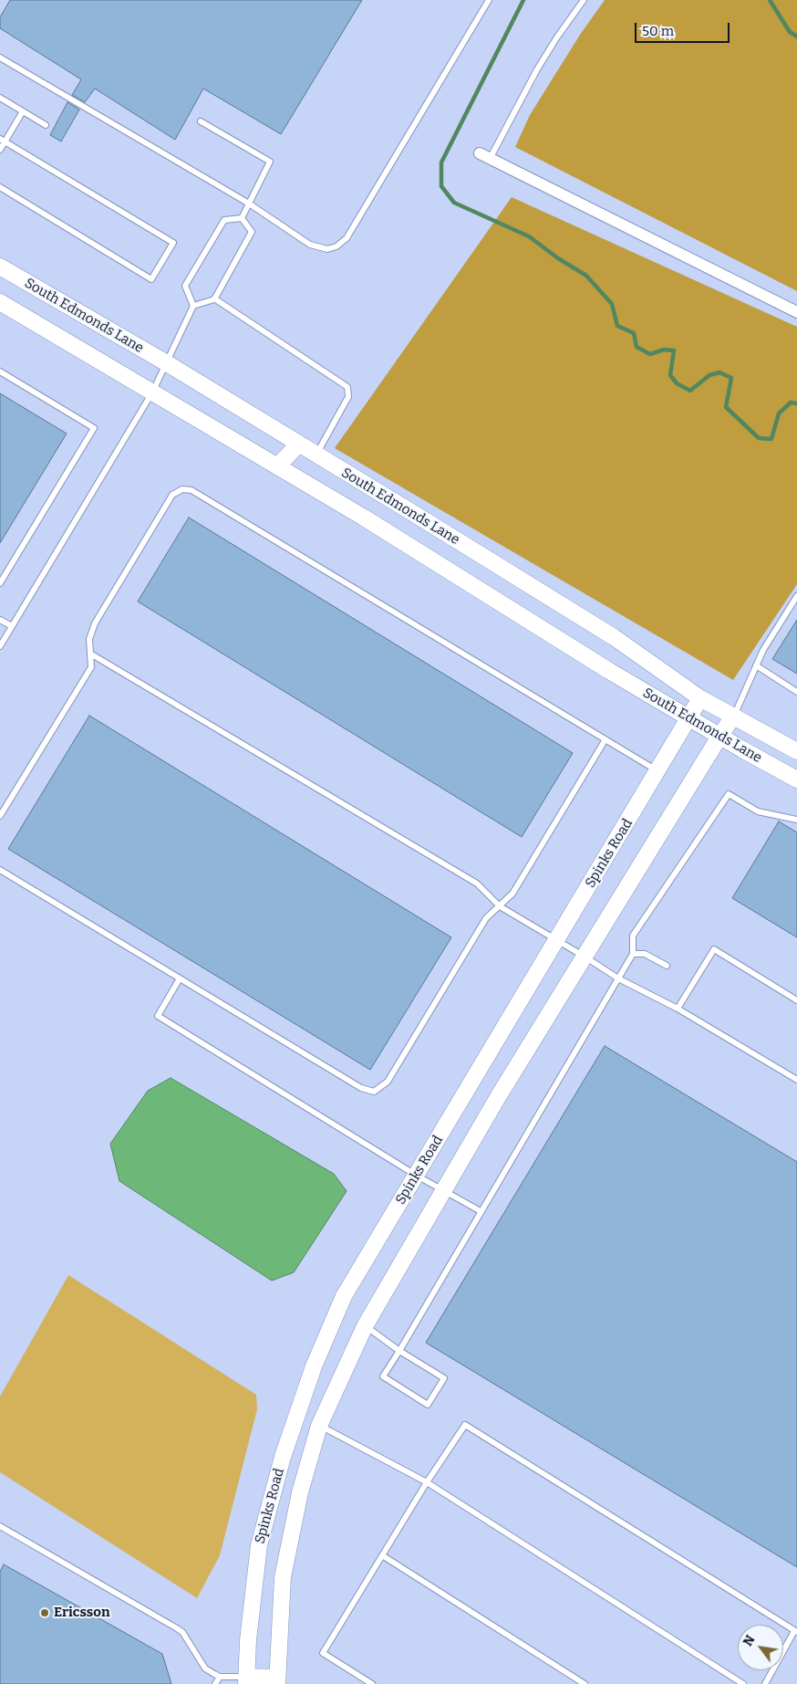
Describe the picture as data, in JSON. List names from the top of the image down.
{
  "streets": {
    "main road": ["South Edmonds Lane", "Spinks Road"]
  },
  "crossings": [
    ["South Edmonds Lane", "Spinks Road"]
  ],
  "places": ["Ericsson"],
  "scale_bar": "50 m",
  "north": "top left"
}
